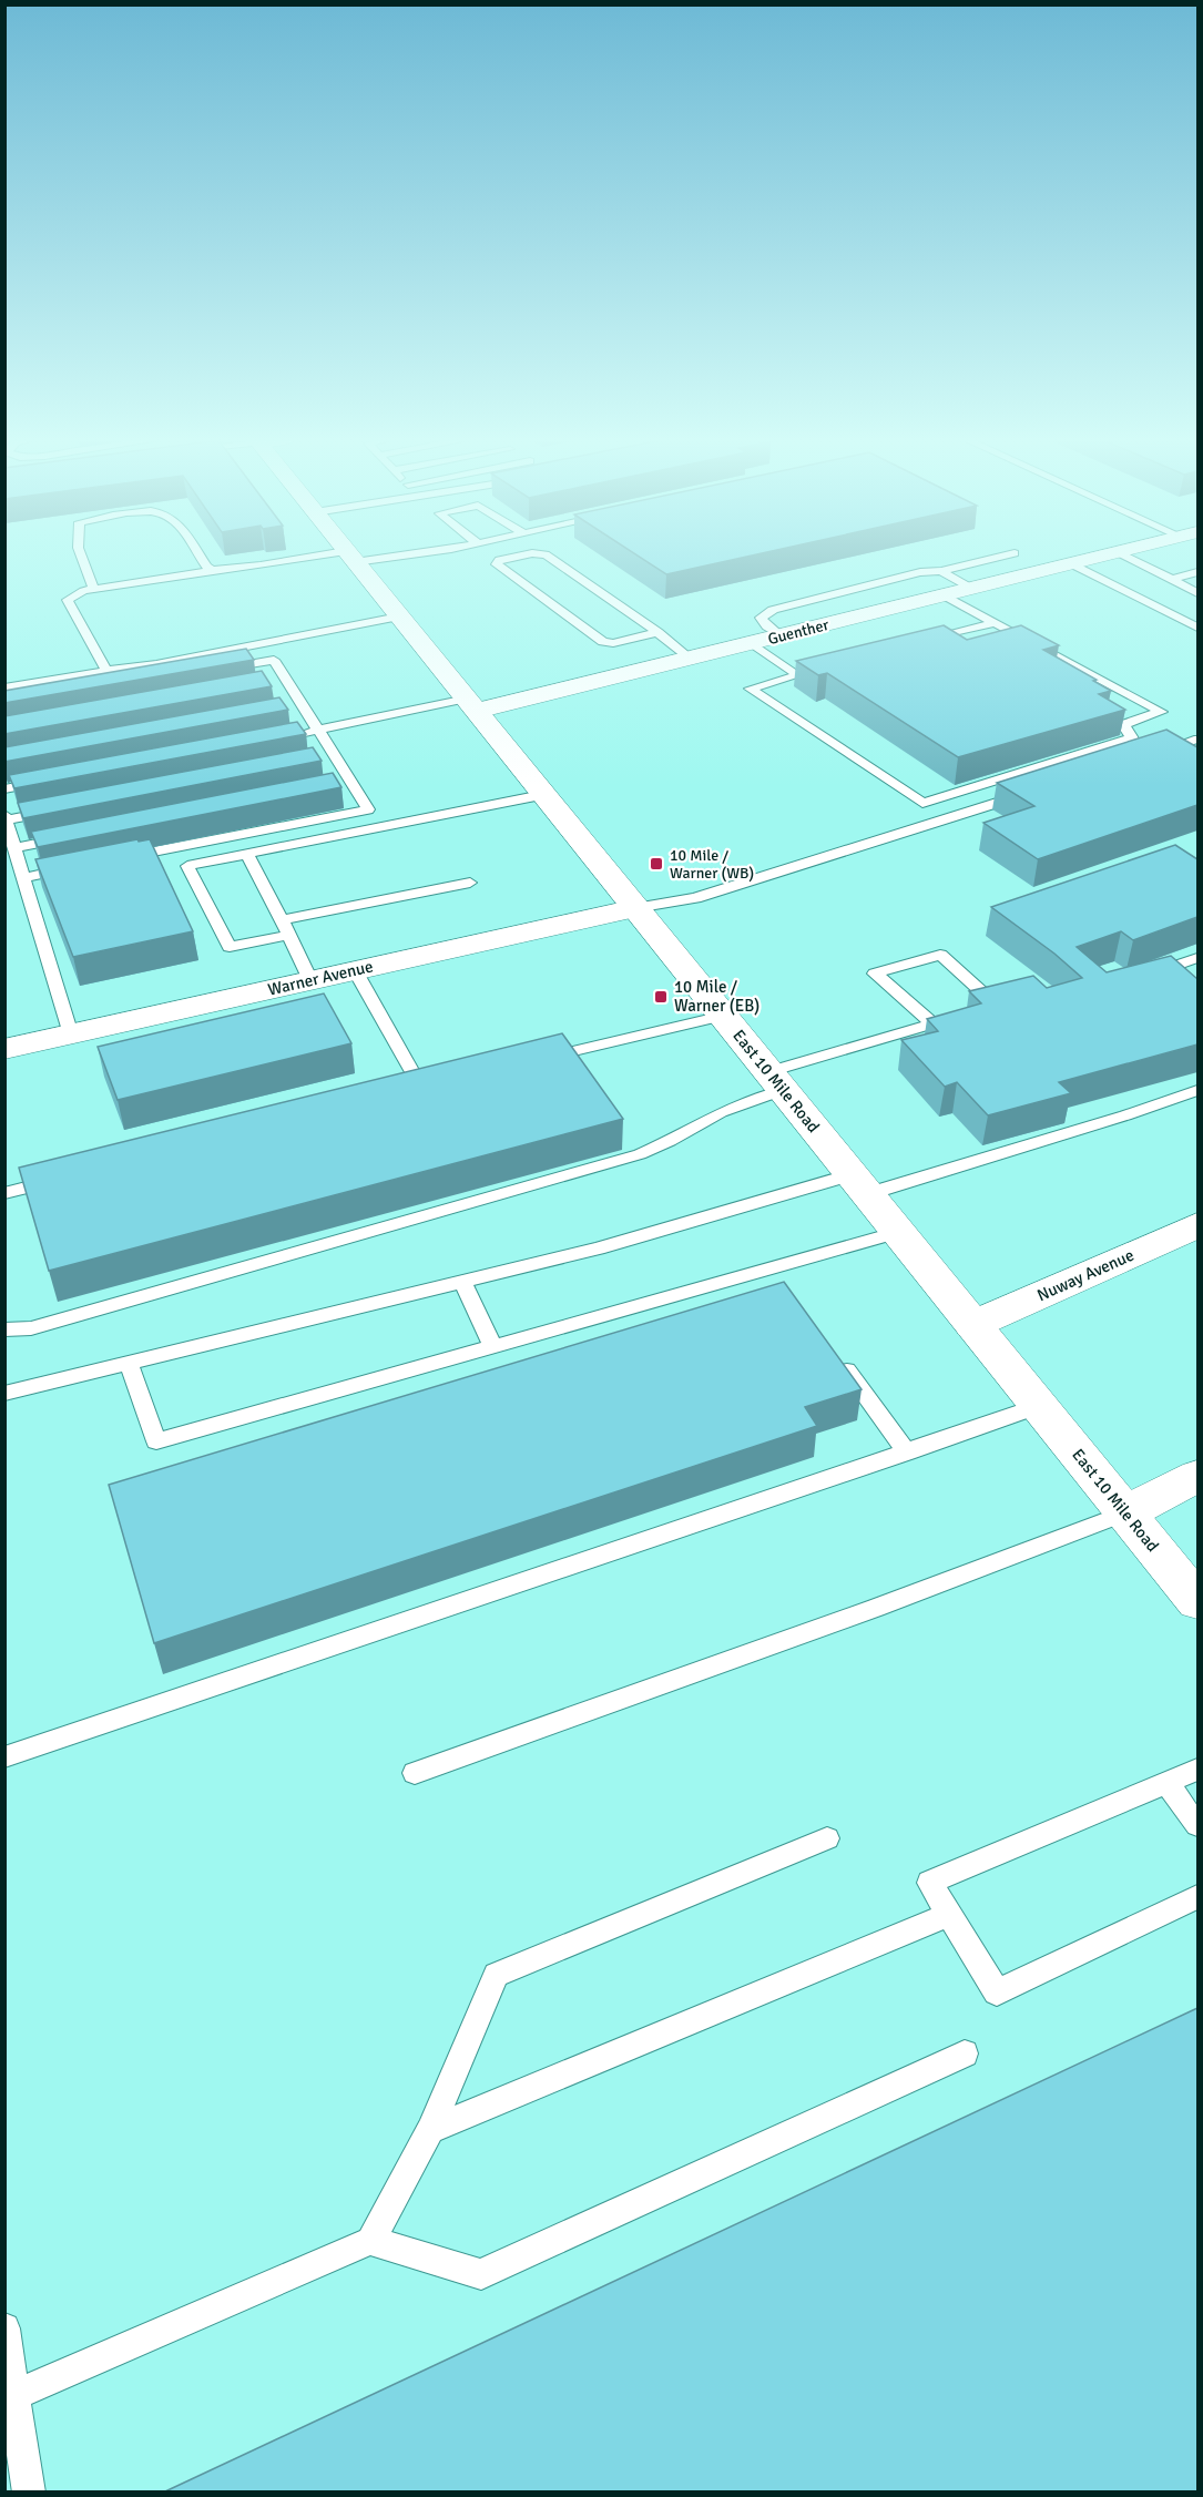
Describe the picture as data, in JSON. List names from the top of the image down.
{
  "streets": {
    "main road": [
      "Guenther",
      "Warner Avenue",
      "East 10 Mile Road",
      "Nuway Avenue"
    ]
  },
  "crossings": [
    ["Guenther", "East 10 Mile Road"],
    ["Warner Avenue", "East 10 Mile Road"],
    ["East 10 Mile Road", "Nuway Avenue"]
  ],
  "places": {
    "transit": ["10 Mile / Warner (WB)", "10 Mile / Warner (EB)"]
  }
}
